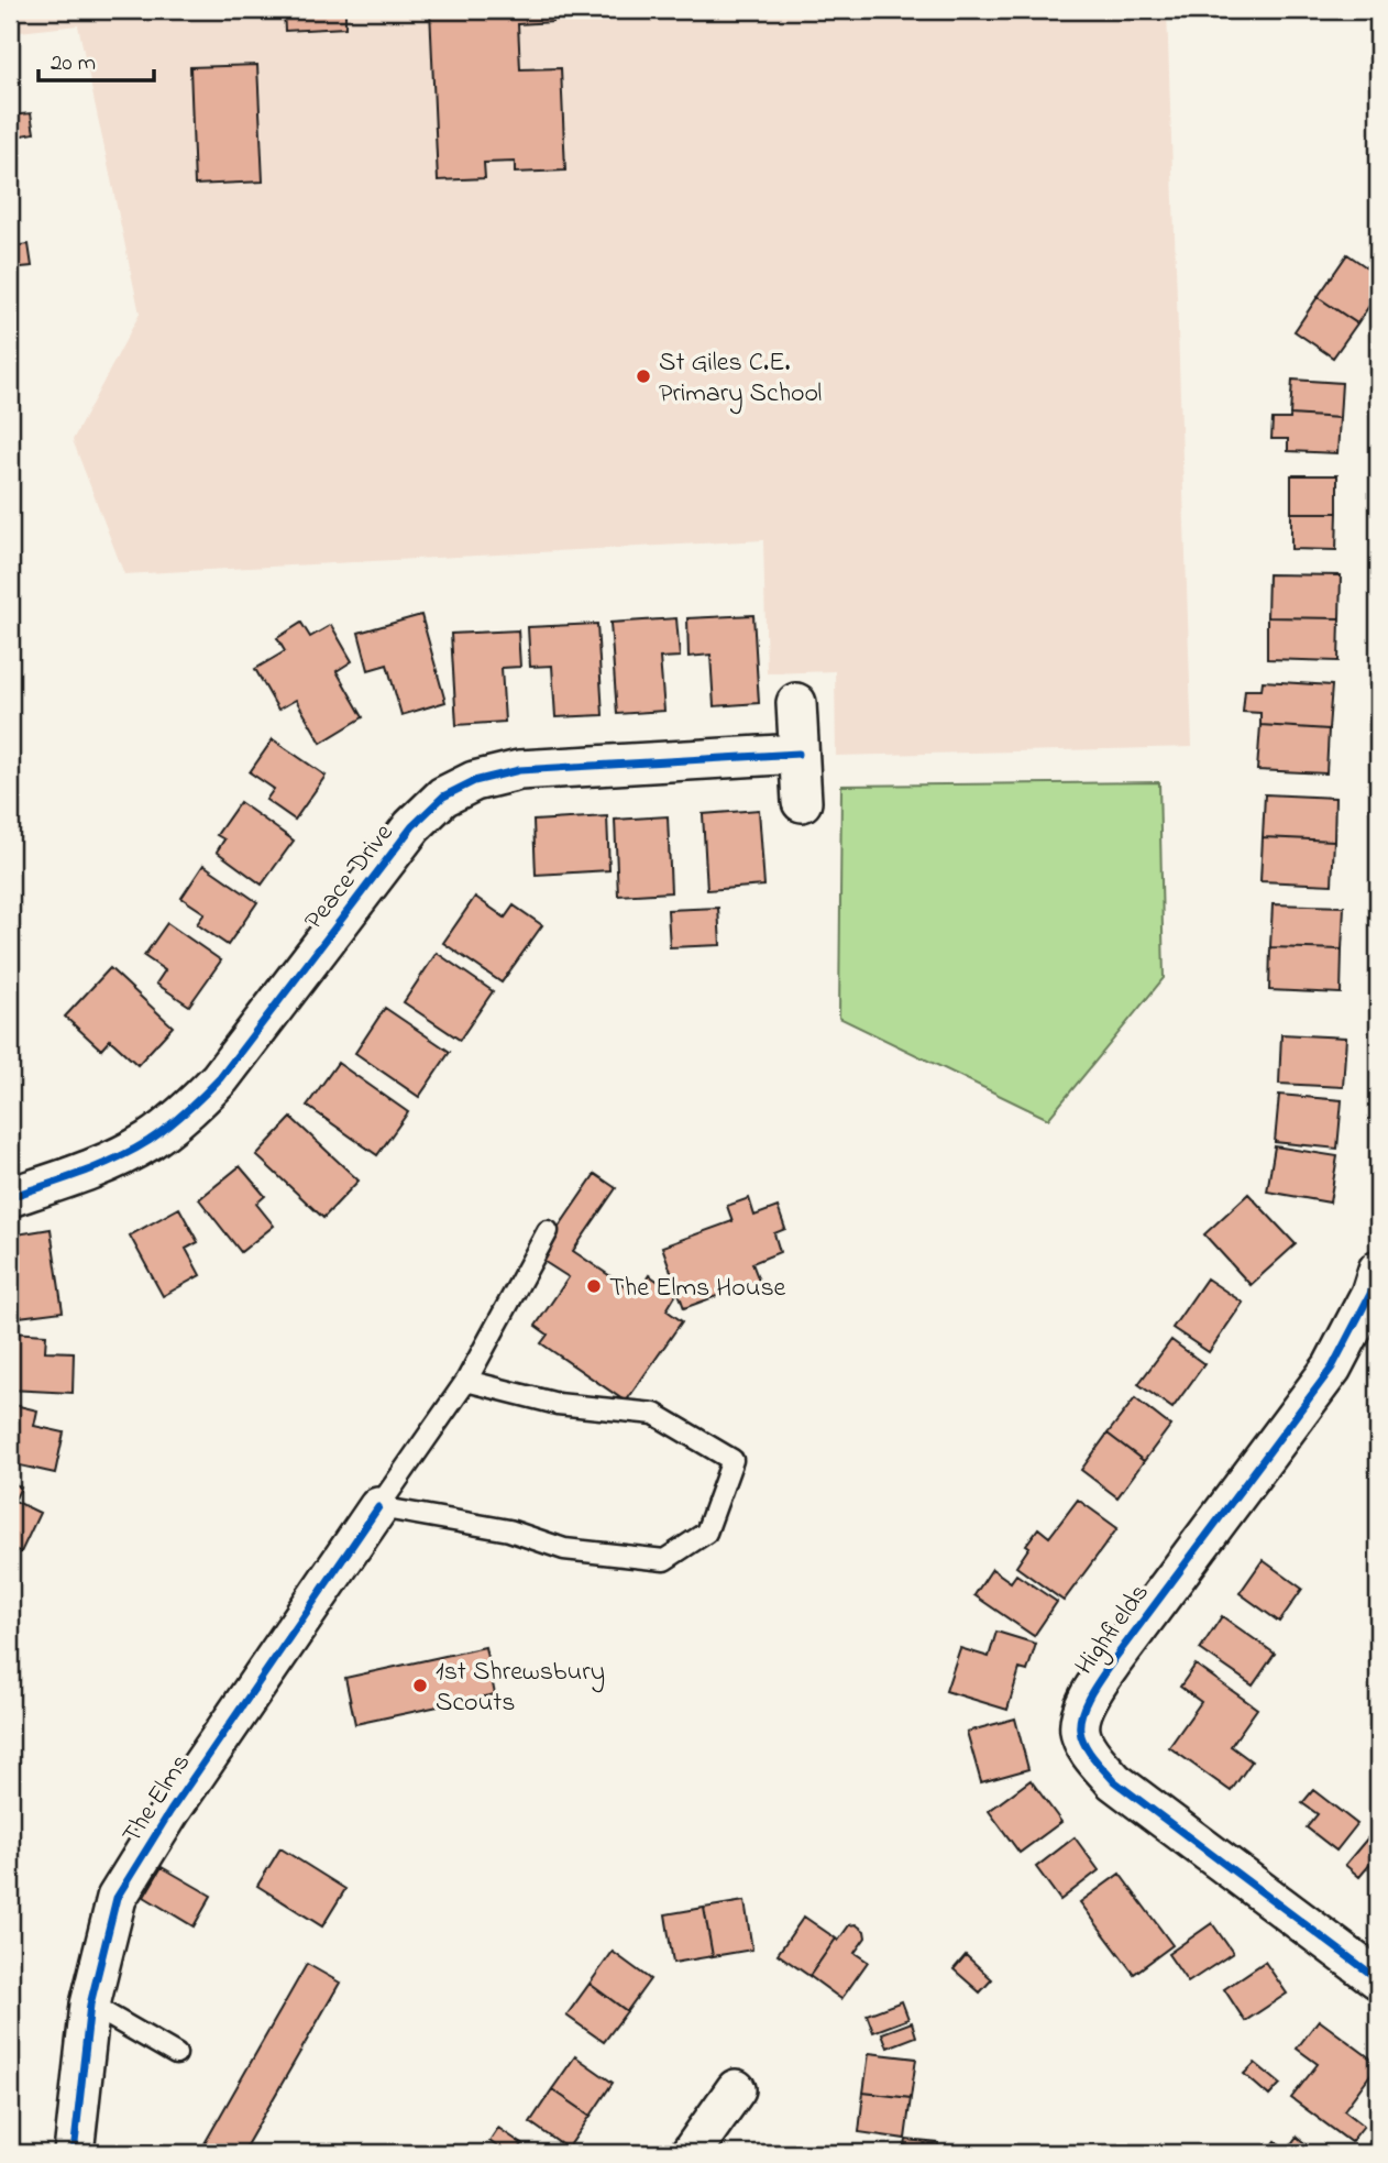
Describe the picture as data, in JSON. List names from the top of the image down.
{
  "streets": {
    "street": ["Peace Drive", "Highfields", "The Elms"]
  },
  "places": ["St Giles C.E. Primary School", "The Elms House", "1st Shrewsbury Scouts"],
  "scale_bar": "20 m"
}
